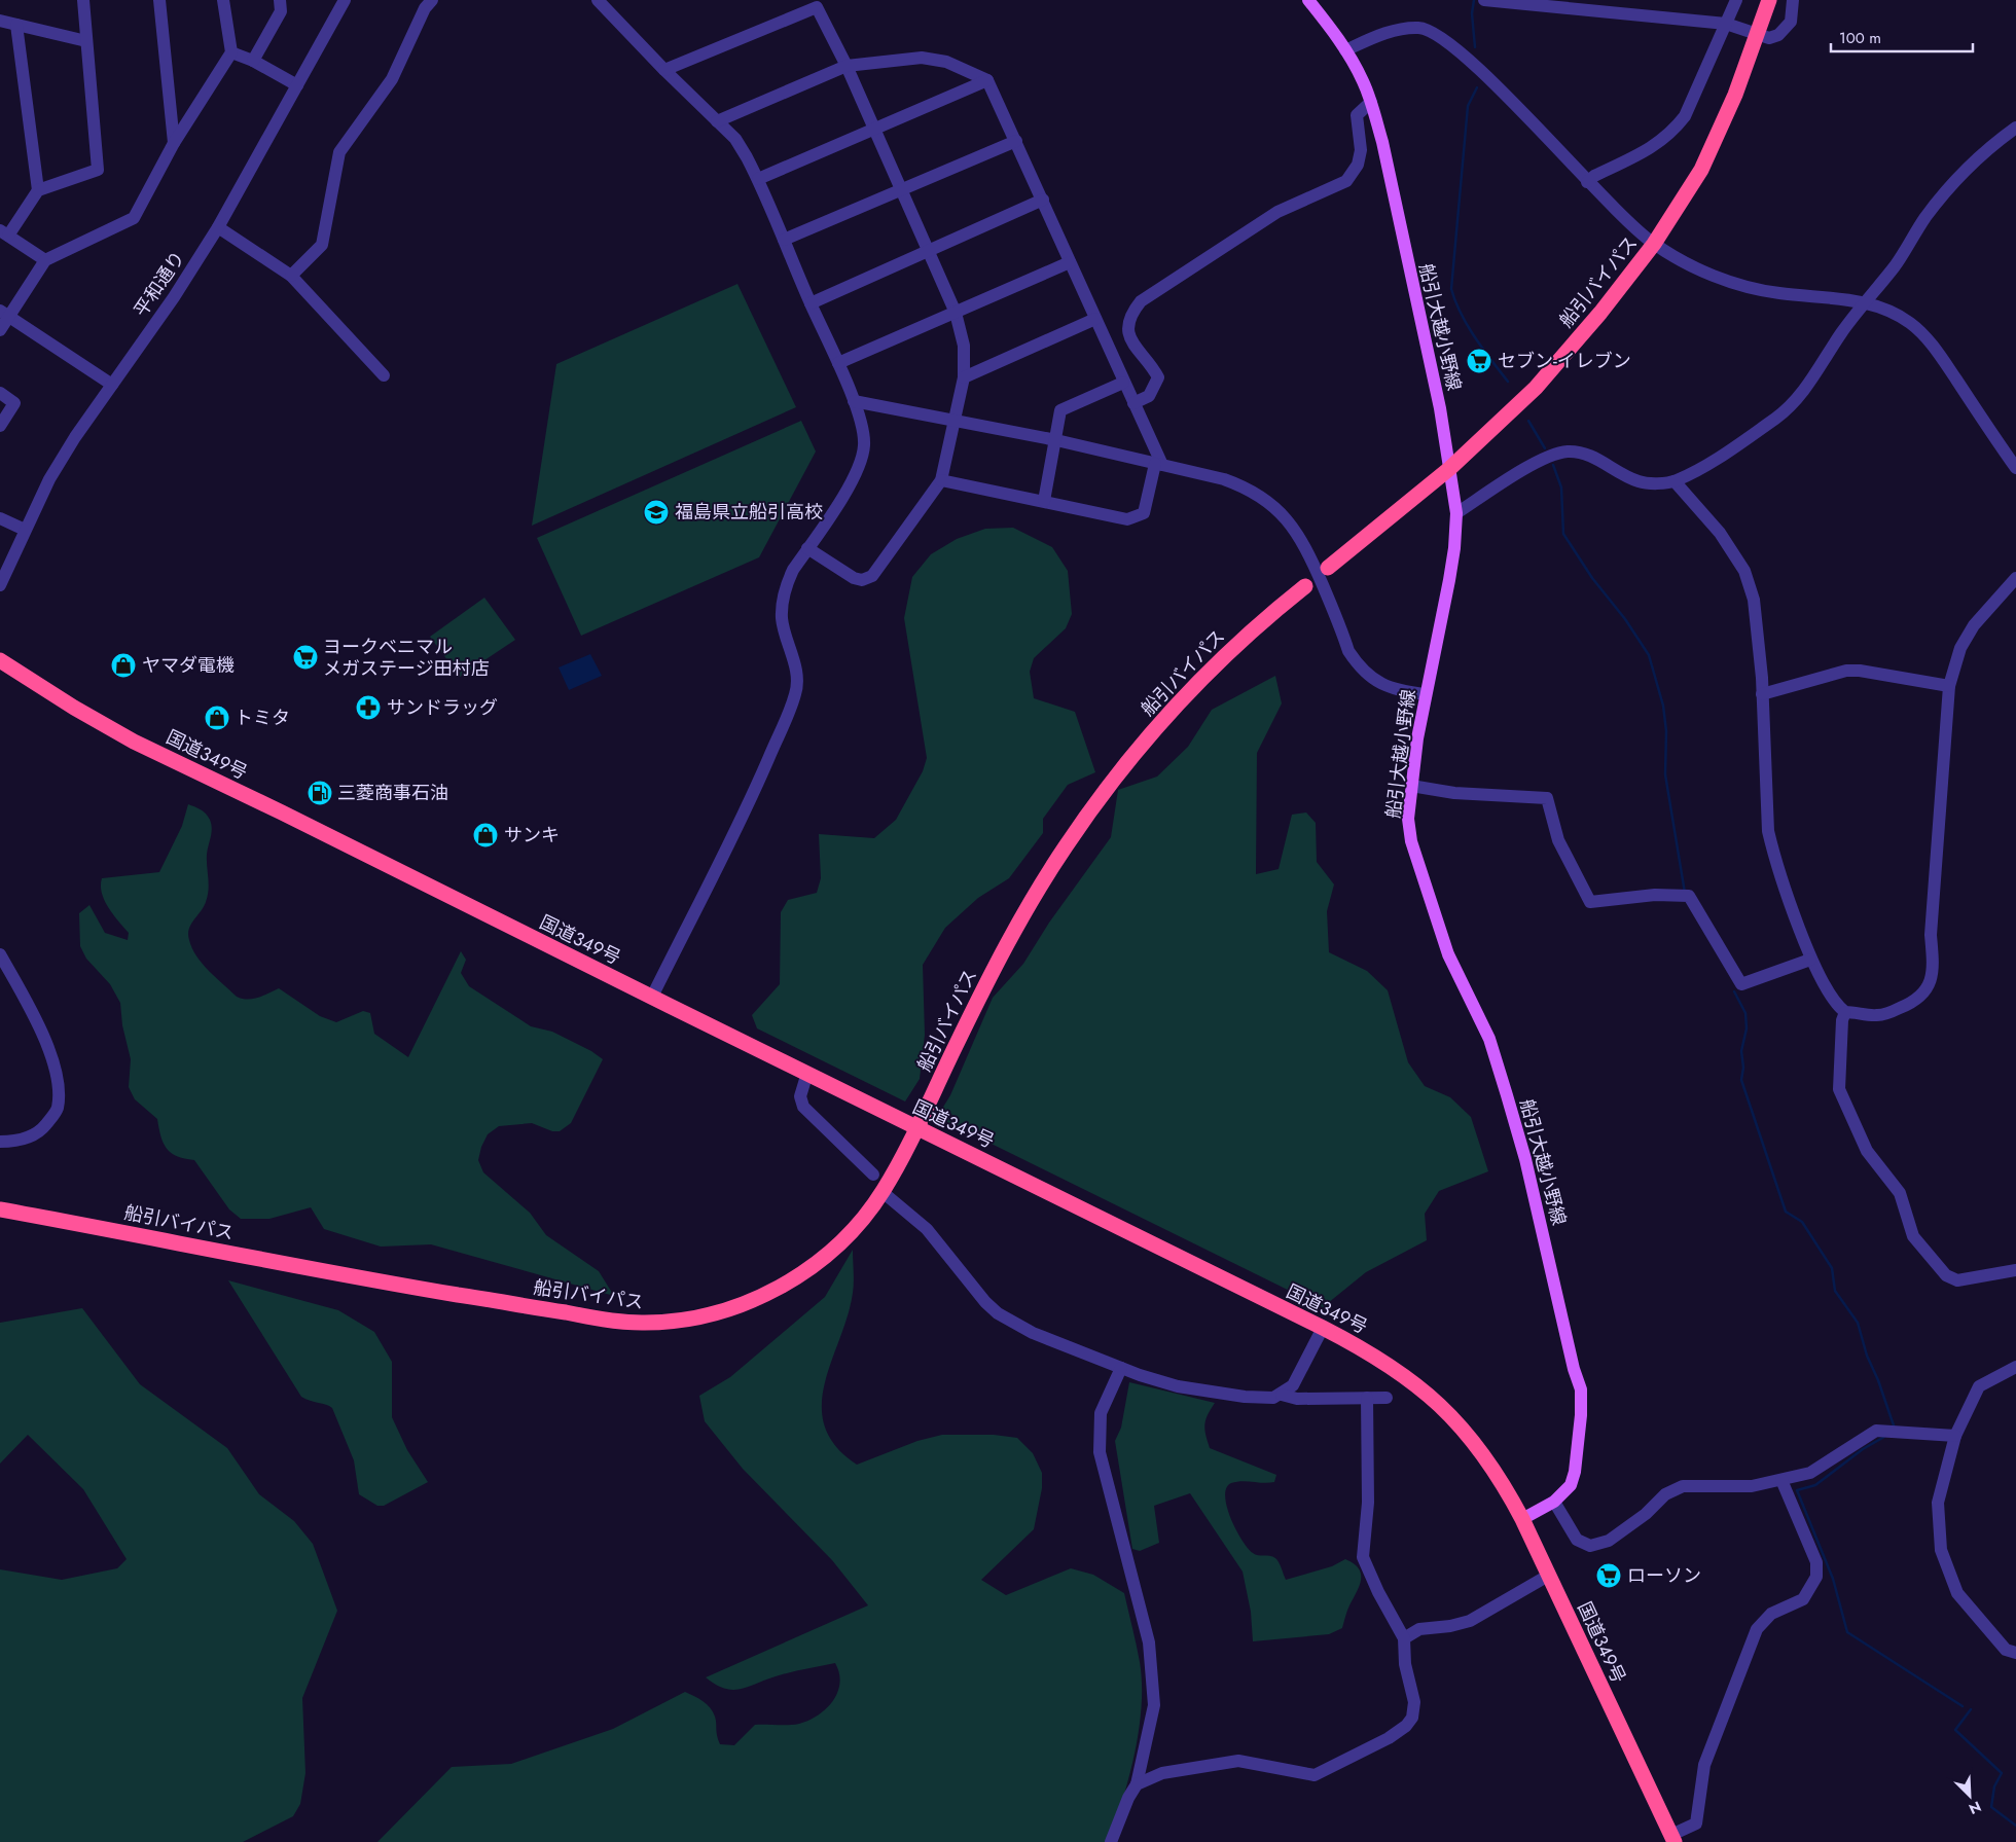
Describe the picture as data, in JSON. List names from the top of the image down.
{
  "streets": {
    "highway": ["船引バイパス", "国道349号"],
    "main road": ["船引大越小野線"],
    "street": ["平和通り"]
  },
  "crossings": [
    ["船引バイパス", "船引大越小野線"],
    ["船引バイパス", "国道349号"],
    ["船引大越小野線", "国道349号"]
  ],
  "places": {
    "supermarket": ["セブン-イレブン", "ヨークベニマル メガステージ田村店", "ローソン"],
    "school or university": ["福島県立船引高校"],
    "shop": ["ヤマダ電機", "トミタ", "サンキ"],
    "pharmacy": ["サンドラッグ"],
    "fuel station": ["三菱商事石油"]
  },
  "scale_bar": "100 m",
  "north": "bottom right"
}
